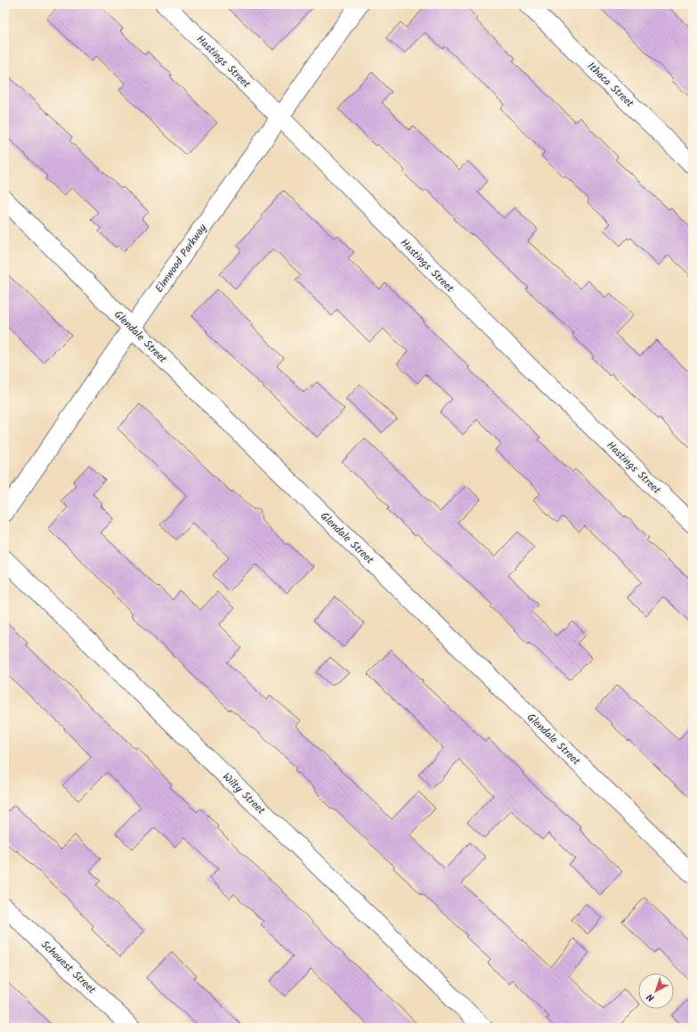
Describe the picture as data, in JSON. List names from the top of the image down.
{
  "streets": {
    "street": [
      "Hastings Street",
      "Ithaca Street",
      "Elmwood Parkway",
      "Glendale Street",
      "Wilty Street",
      "Schouest Street"
    ]
  },
  "crossings": [
    ["Hastings Street", "Elmwood Parkway"],
    ["Elmwood Parkway", "Glendale Street"]
  ],
  "north": "bottom left"
}
